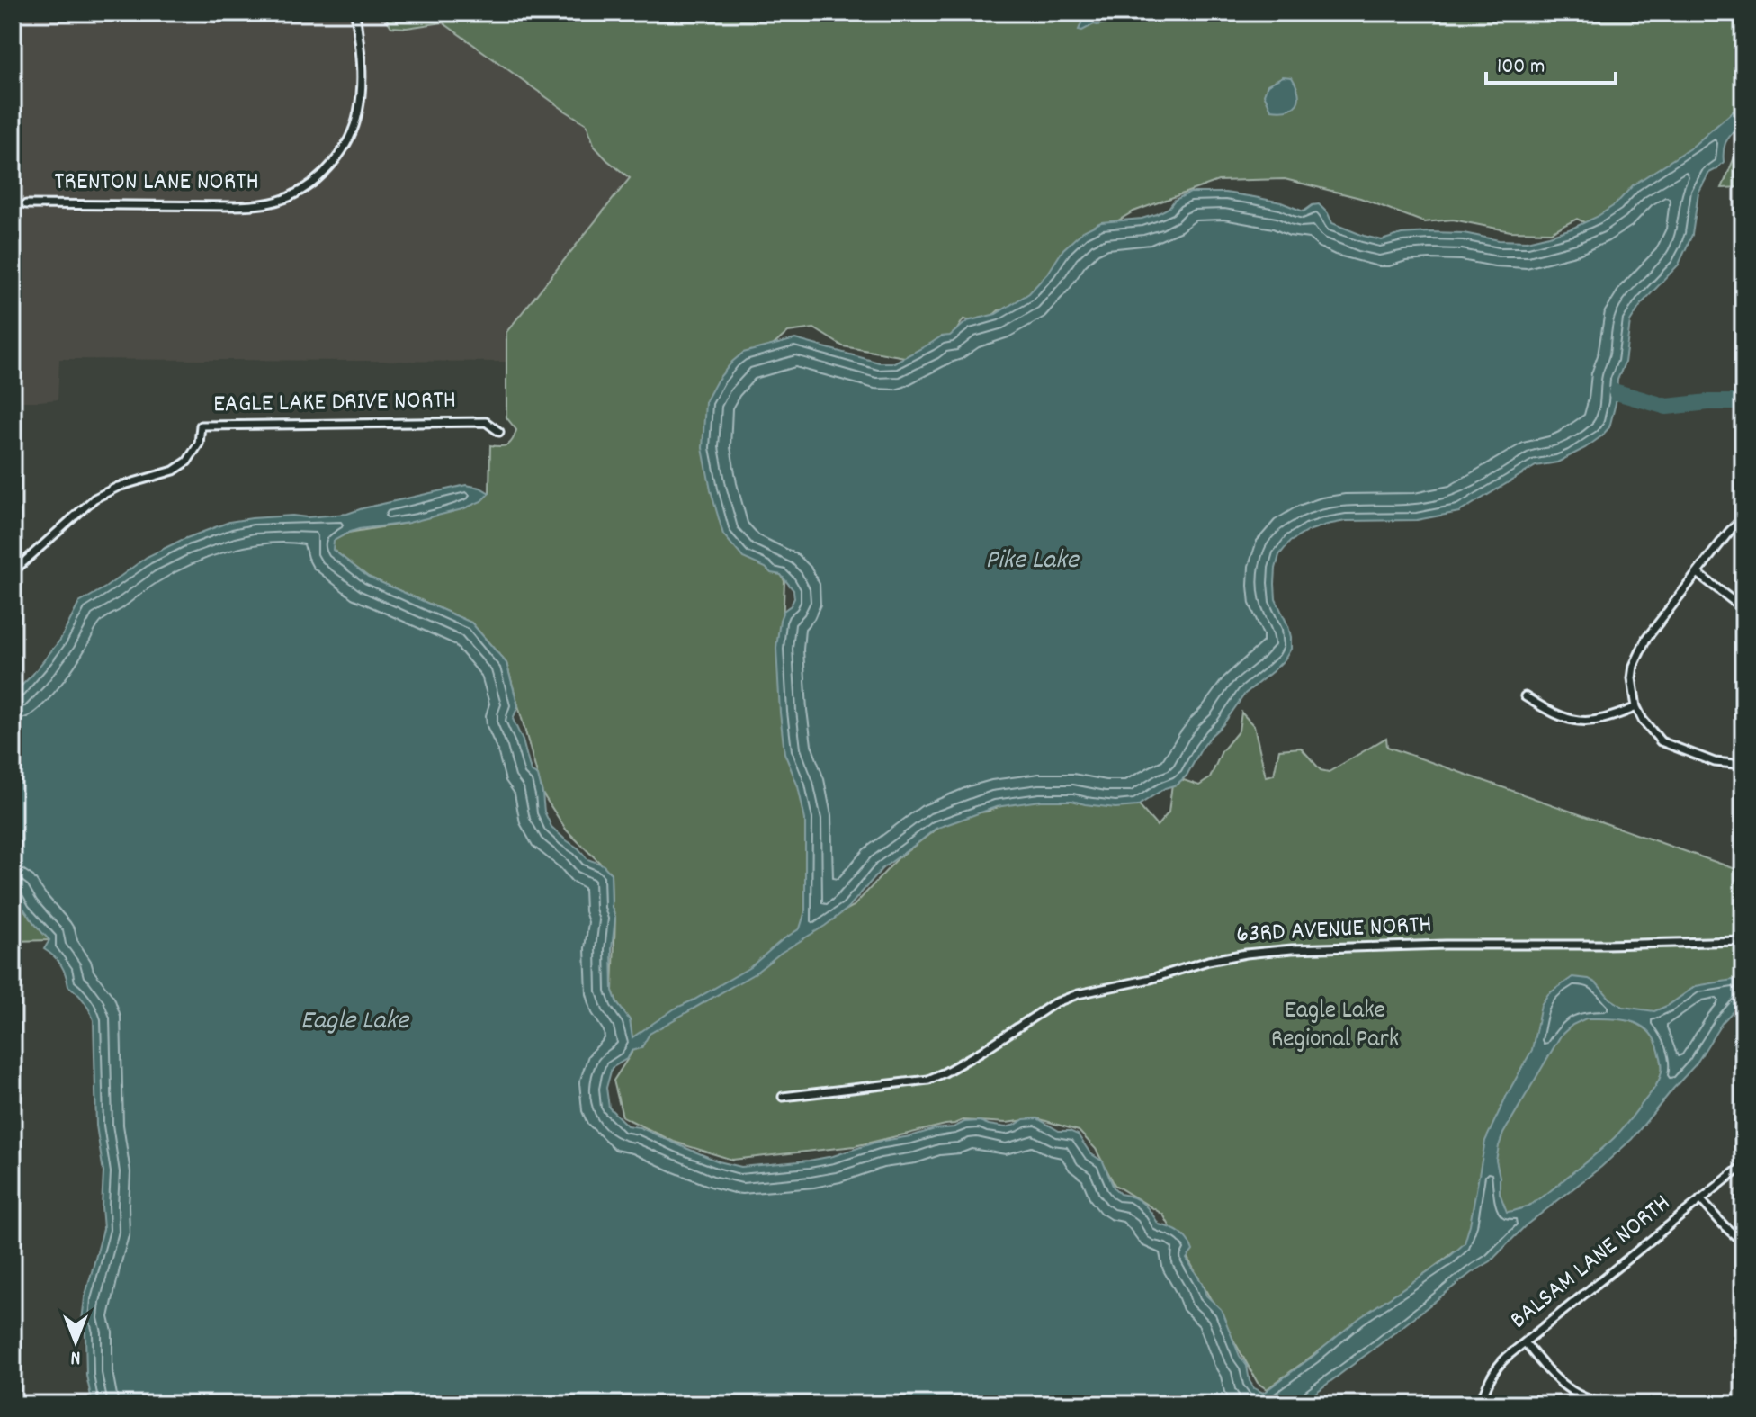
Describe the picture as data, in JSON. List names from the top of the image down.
{
  "streets": {
    "street": [
      "TRENTON LANE NORTH",
      "EAGLE LAKE DRIVE NORTH",
      "63RD AVENUE NORTH",
      "BALSAM LANE NORTH"
    ]
  },
  "water": ["Pike Lake", "Eagle Lake"],
  "parks": ["Eagle Lake Regional Park"],
  "scale_bar": "100 m",
  "north": "bottom"
}
